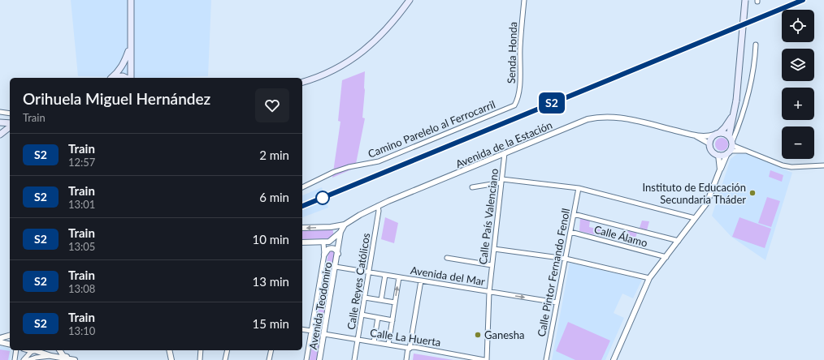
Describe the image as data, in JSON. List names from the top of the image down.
{
  "streets": {
    "street": [
      "Senda Honda",
      "Camino Parelelo al Ferrocarril",
      "Avenida de la Estación",
      "Calle País Valenciano",
      "Calle Álamo",
      "Calle Pintor Fernando Fenoll",
      "Avenida del Mar",
      "Calle Reyes Católicos",
      "Avenida Teodomiro",
      "Calle La Huerta"
    ]
  },
  "crossings": [
    ["Senda Honda", "Camino Parelelo al Ferrocarril"],
    ["Avenida de la Estación", "Calle País Valenciano"],
    ["Avenida de la Estación", "Calle Reyes Católicos"],
    ["Avenida de la Estación", "Avenida Teodomiro"],
    ["Calle País Valenciano", "Avenida del Mar"],
    ["Calle Álamo", "Calle Pintor Fernando Fenoll"],
    ["Calle Pintor Fernando Fenoll", "Avenida del Mar"],
    ["Avenida del Mar", "Calle Reyes Católicos"],
    ["Avenida del Mar", "Avenida Teodomiro"],
    ["Calle Reyes Católicos", "Calle La Huerta"],
    ["Avenida Teodomiro", "Calle La Huerta"]
  ],
  "places": ["Instituto de Educación Secundaria Tháder", "Ganesha"],
  "page": {
    "on_map": "S2",
    "map_buttons": ["+", "−"],
    "heading": ["Orihuela Miguel Hernández", "Train"],
    "list": [
      {
        "mark": "S2",
        "name": "Train",
        "note": "12:57",
        "value": "2 min"
      },
      {
        "mark": "S2",
        "name": "Train",
        "note": "13:01",
        "value": "6 min"
      },
      {
        "mark": "S2",
        "name": "Train",
        "note": "13:05",
        "value": "10 min"
      },
      {
        "mark": "S2",
        "name": "Train",
        "note": "13:08",
        "value": "13 min"
      },
      {
        "mark": "S2",
        "name": "Train",
        "note": "13:10",
        "value": "15 min"
      }
    ]
  }
}
